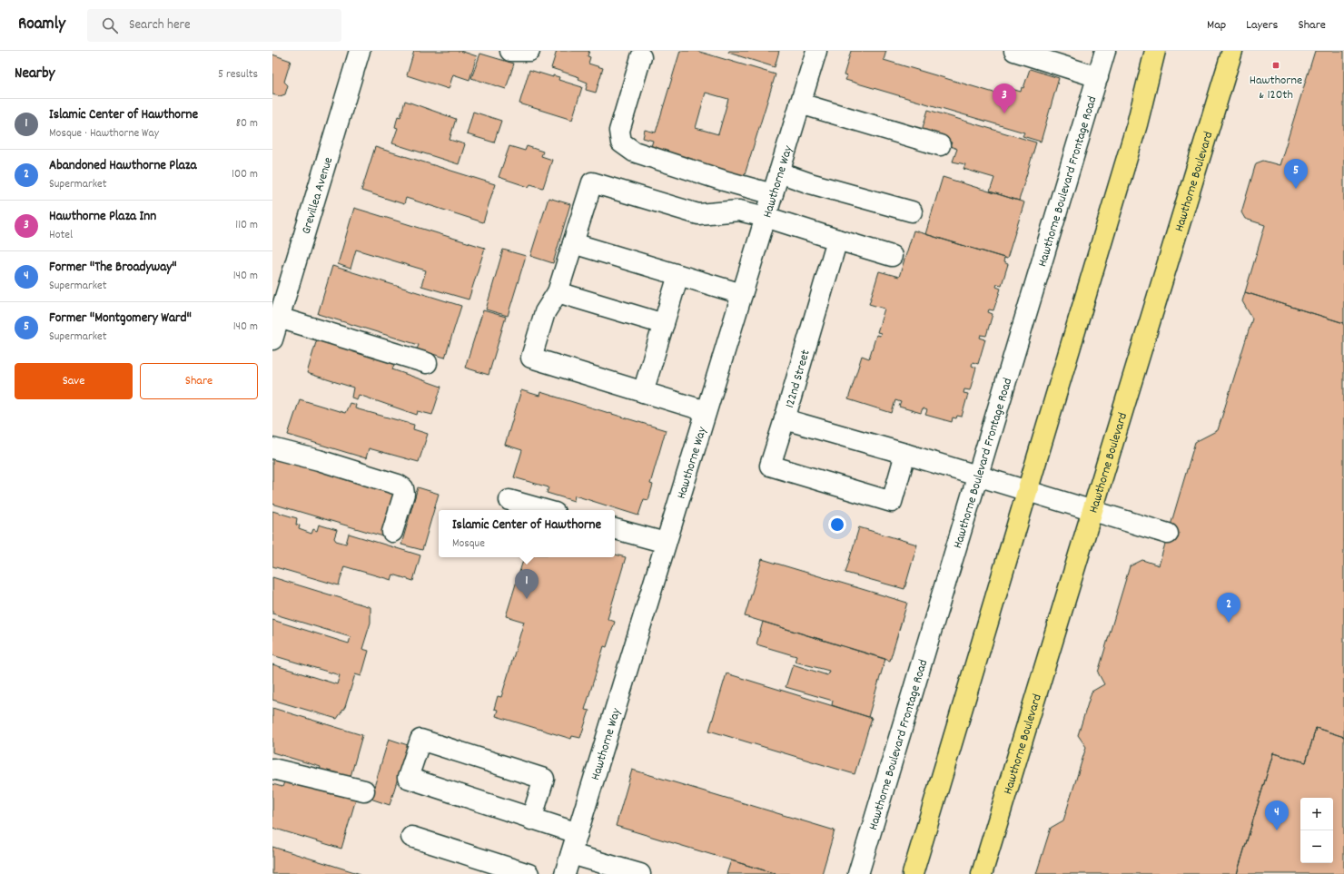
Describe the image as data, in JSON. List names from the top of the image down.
{
  "streets": {
    "main road": ["Hawthorne Boulevard"],
    "street": [
      "Hawthorne Boulevard Frontage Road",
      "Hawthorne Way",
      "Grevillea Avenue",
      "122nd Street"
    ]
  },
  "crossings": [
    ["Hawthorne Boulevard Frontage Road", "122nd Street"],
    ["Hawthorne Boulevard", "122nd Street"]
  ],
  "places": {
    "transit": ["Hawthorne & 120th"]
  },
  "page": {
    "header": "Roamly",
    "search": "Search here",
    "nav": ["Map", "Layers", "Share"],
    "heading": ["Nearby", "5 results"],
    "pins": [
      "3",
      "5",
      "1",
      "2",
      "4"
    ],
    "list": [
      {
        "mark": "1",
        "name": "Islamic Center of Hawthorne",
        "note": "Mosque · Hawthorne Way",
        "value": "80 m"
      },
      {
        "mark": "2",
        "name": "Abandoned Hawthorne Plaza",
        "note": "Supermarket",
        "value": "100 m"
      },
      {
        "mark": "3",
        "name": "Hawthorne Plaza Inn",
        "note": "Hotel",
        "value": "110 m"
      },
      {
        "mark": "4",
        "name": "Former \"The Broadyway\"",
        "note": "Supermarket",
        "value": "140 m"
      },
      {
        "mark": "5",
        "name": "Former \"Montgomery Ward\"",
        "note": "Supermarket",
        "value": "140 m"
      }
    ],
    "buttons": ["Save", "Share"],
    "popup": ["Islamic Center of Hawthorne", "Mosque"],
    "map_buttons": ["+", "−"]
  }
}
